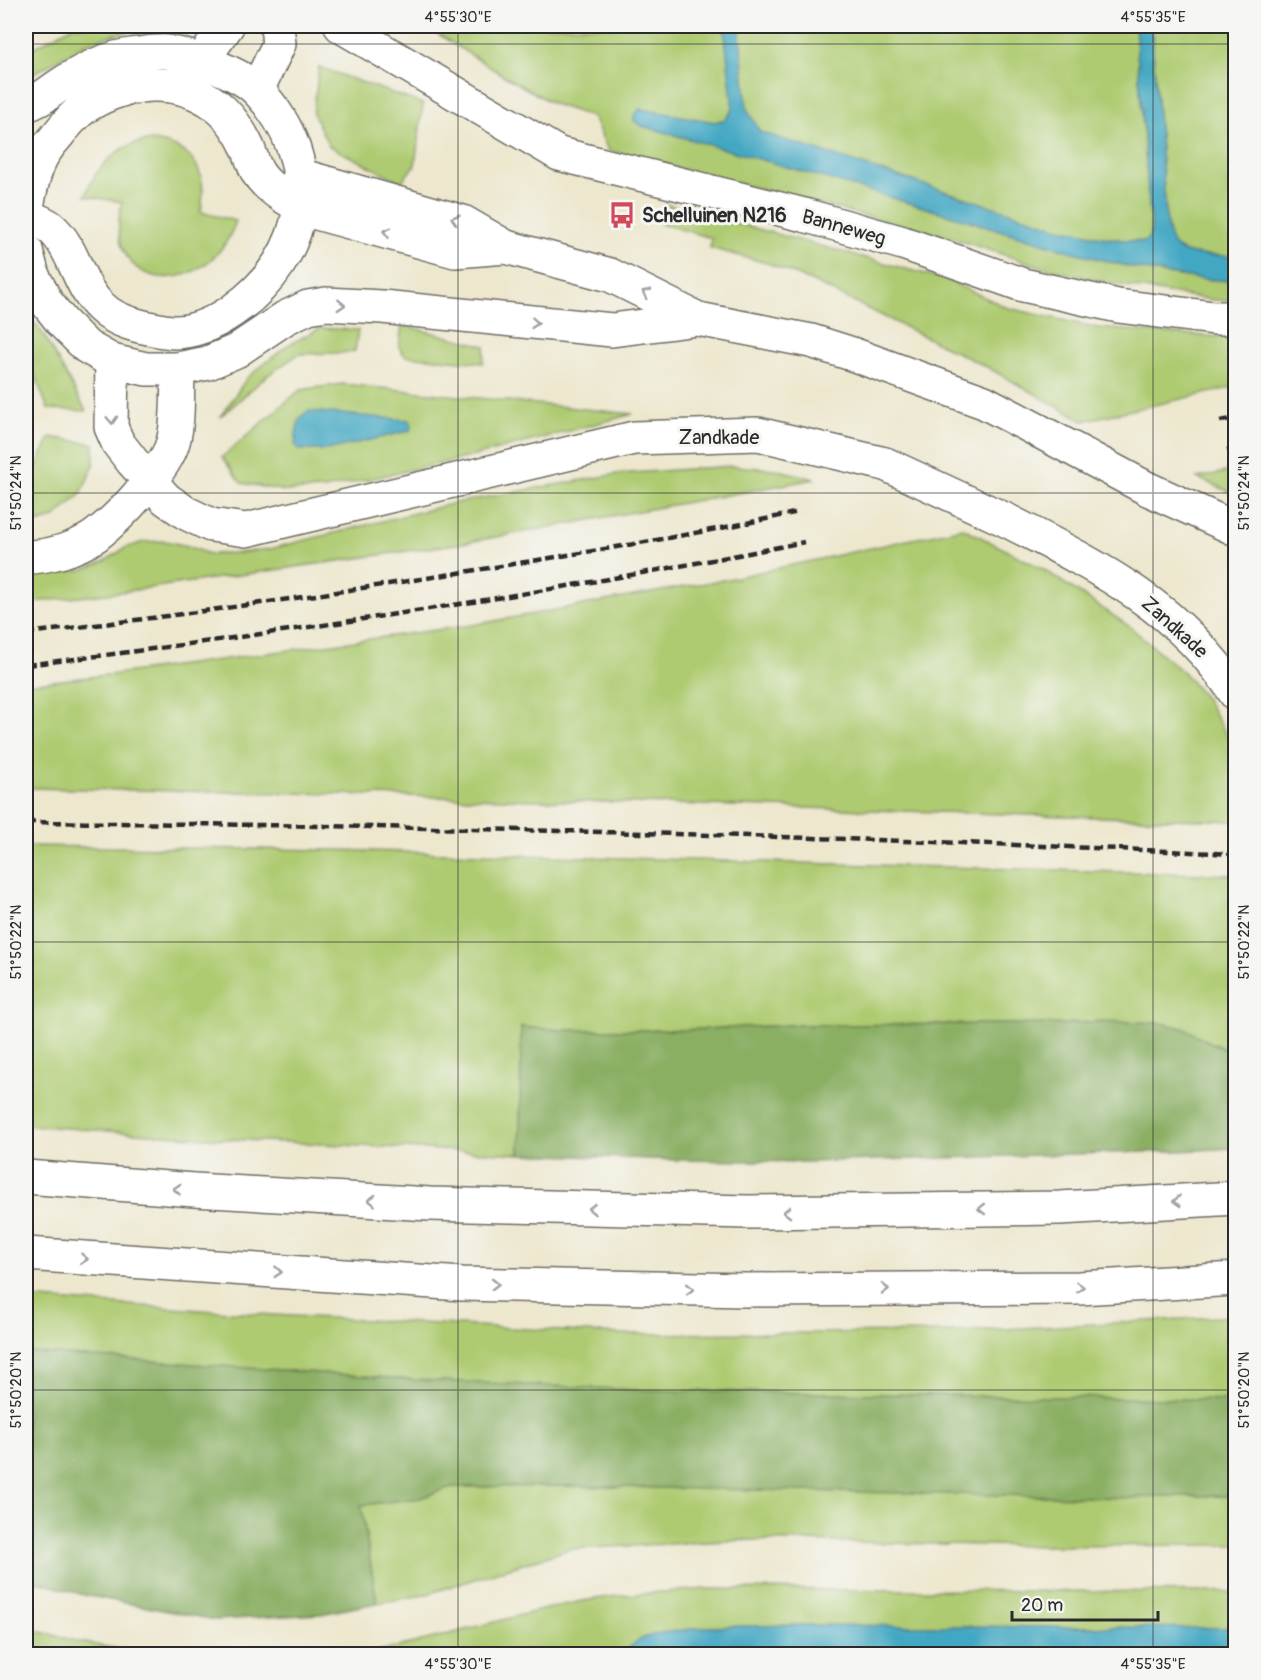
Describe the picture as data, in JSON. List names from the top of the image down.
{
  "streets": {
    "main road": ["Banneweg", "Zandkade"]
  },
  "places": {
    "bus stop": ["Schelluinen N216"]
  },
  "scale_bar": "20 m",
  "coordinates": [
    "4°55'30\"E",
    "4°55'35\"E",
    "51°50'24\"N",
    "51°50'22\"N",
    "51°50'20\"N"
  ]
}
